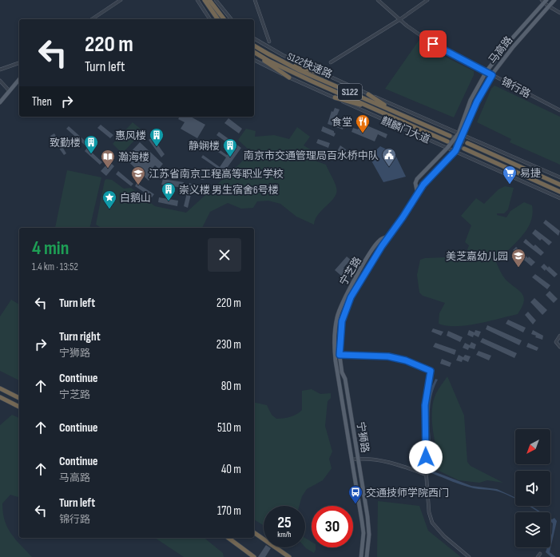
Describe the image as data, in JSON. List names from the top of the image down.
{
  "streets": {
    "highway": ["S122快速路", "S122"],
    "main road": ["马高路", "宁芝路", "宁狮路"],
    "street": ["锦行路", "麒麟门大道"]
  },
  "crossings": [
    ["马高路", "锦行路"],
    ["马高路", "麒麟门大道"],
    ["马高路", "宁芝路"],
    ["麒麟门大道", "宁芝路"],
    ["宁芝路", "宁狮路"]
  ],
  "places": {
    "restaurant": ["食堂"],
    "building": [
      "惠风楼",
      "致勤楼",
      "静娴楼",
      "崇义楼 男生宿舍6号楼"
    ],
    "public building": ["南京市交通管理局百水桥中队"],
    "library": ["瀚海楼"],
    "supermarket": ["易捷"],
    "school or university": ["江苏省南京工程高等职业学校", "美芝嘉幼儿园"],
    "place": ["白鹅山"],
    "bus stop": ["交通技师学院西门"]
  },
  "north": "bottom left",
  "page": {
    "turn": ["220 m", "Turn left"],
    "then": "Then",
    "heading": ["4 min", "1.4 km · 13:52"],
    "list": [
      {
        "name": "Turn left",
        "value": "220 m"
      },
      {
        "name": "Turn right",
        "note": "宁狮路",
        "value": "230 m"
      },
      {
        "name": "Continue",
        "note": "宁芝路",
        "value": "80 m"
      },
      {
        "name": "Continue",
        "value": "510 m"
      },
      {
        "name": "Continue",
        "note": "马高路",
        "value": "40 m"
      },
      {
        "name": "Turn left",
        "note": "锦行路",
        "value": "170 m"
      }
    ],
    "speed": "25 km/h",
    "limit": "30"
  }
}
